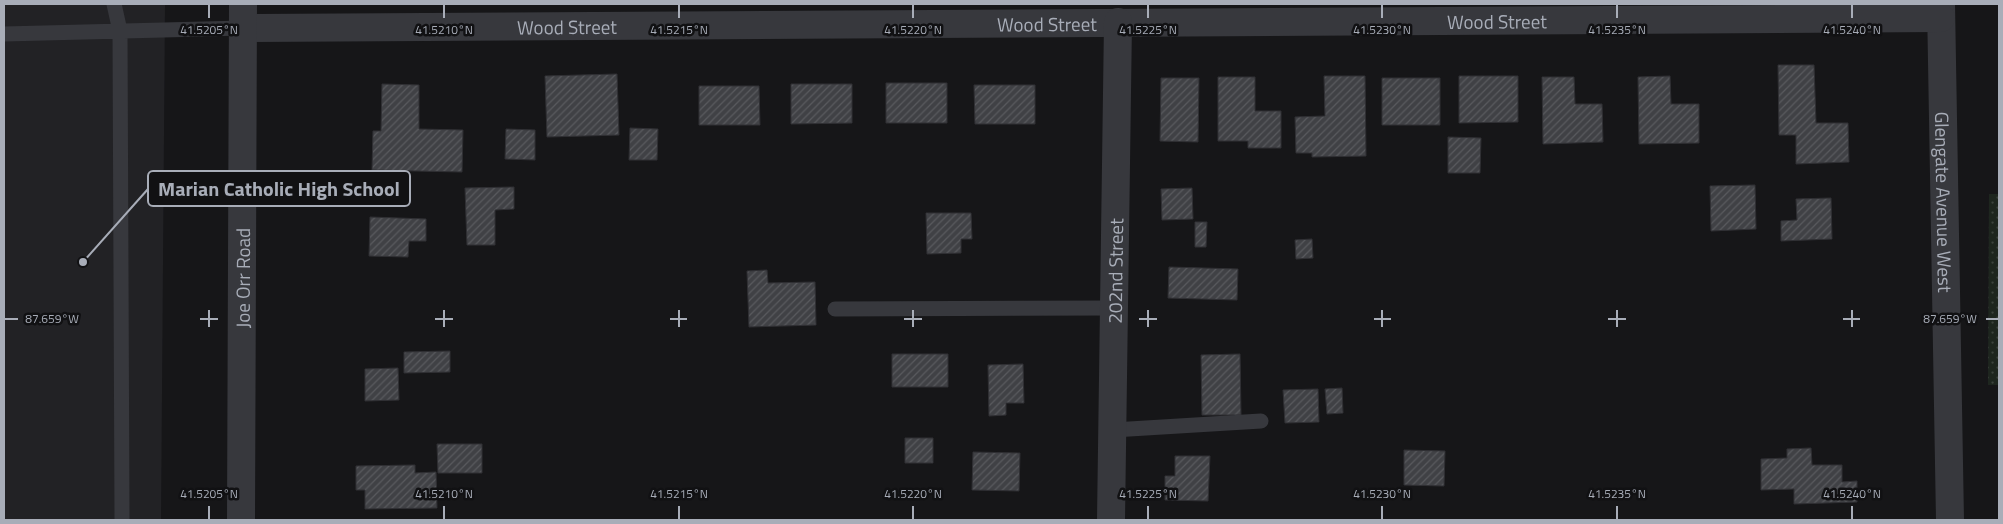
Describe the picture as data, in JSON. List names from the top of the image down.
{
  "streets": {
    "street": [
      "Wood Street",
      "Glengate Avenue West",
      "202nd Street",
      "Joe Orr Road"
    ]
  },
  "crossings": [
    ["Wood Street", "Glengate Avenue West"],
    ["Wood Street", "202nd Street"],
    ["Wood Street", "Joe Orr Road"]
  ],
  "places": ["Marian Catholic High School"],
  "coordinates": [
    "41.5205°N",
    "41.5210°N",
    "41.5215°N",
    "41.5220°N",
    "41.5225°N",
    "41.5230°N",
    "41.5235°N",
    "41.5240°N",
    "87.659°W"
  ]
}
